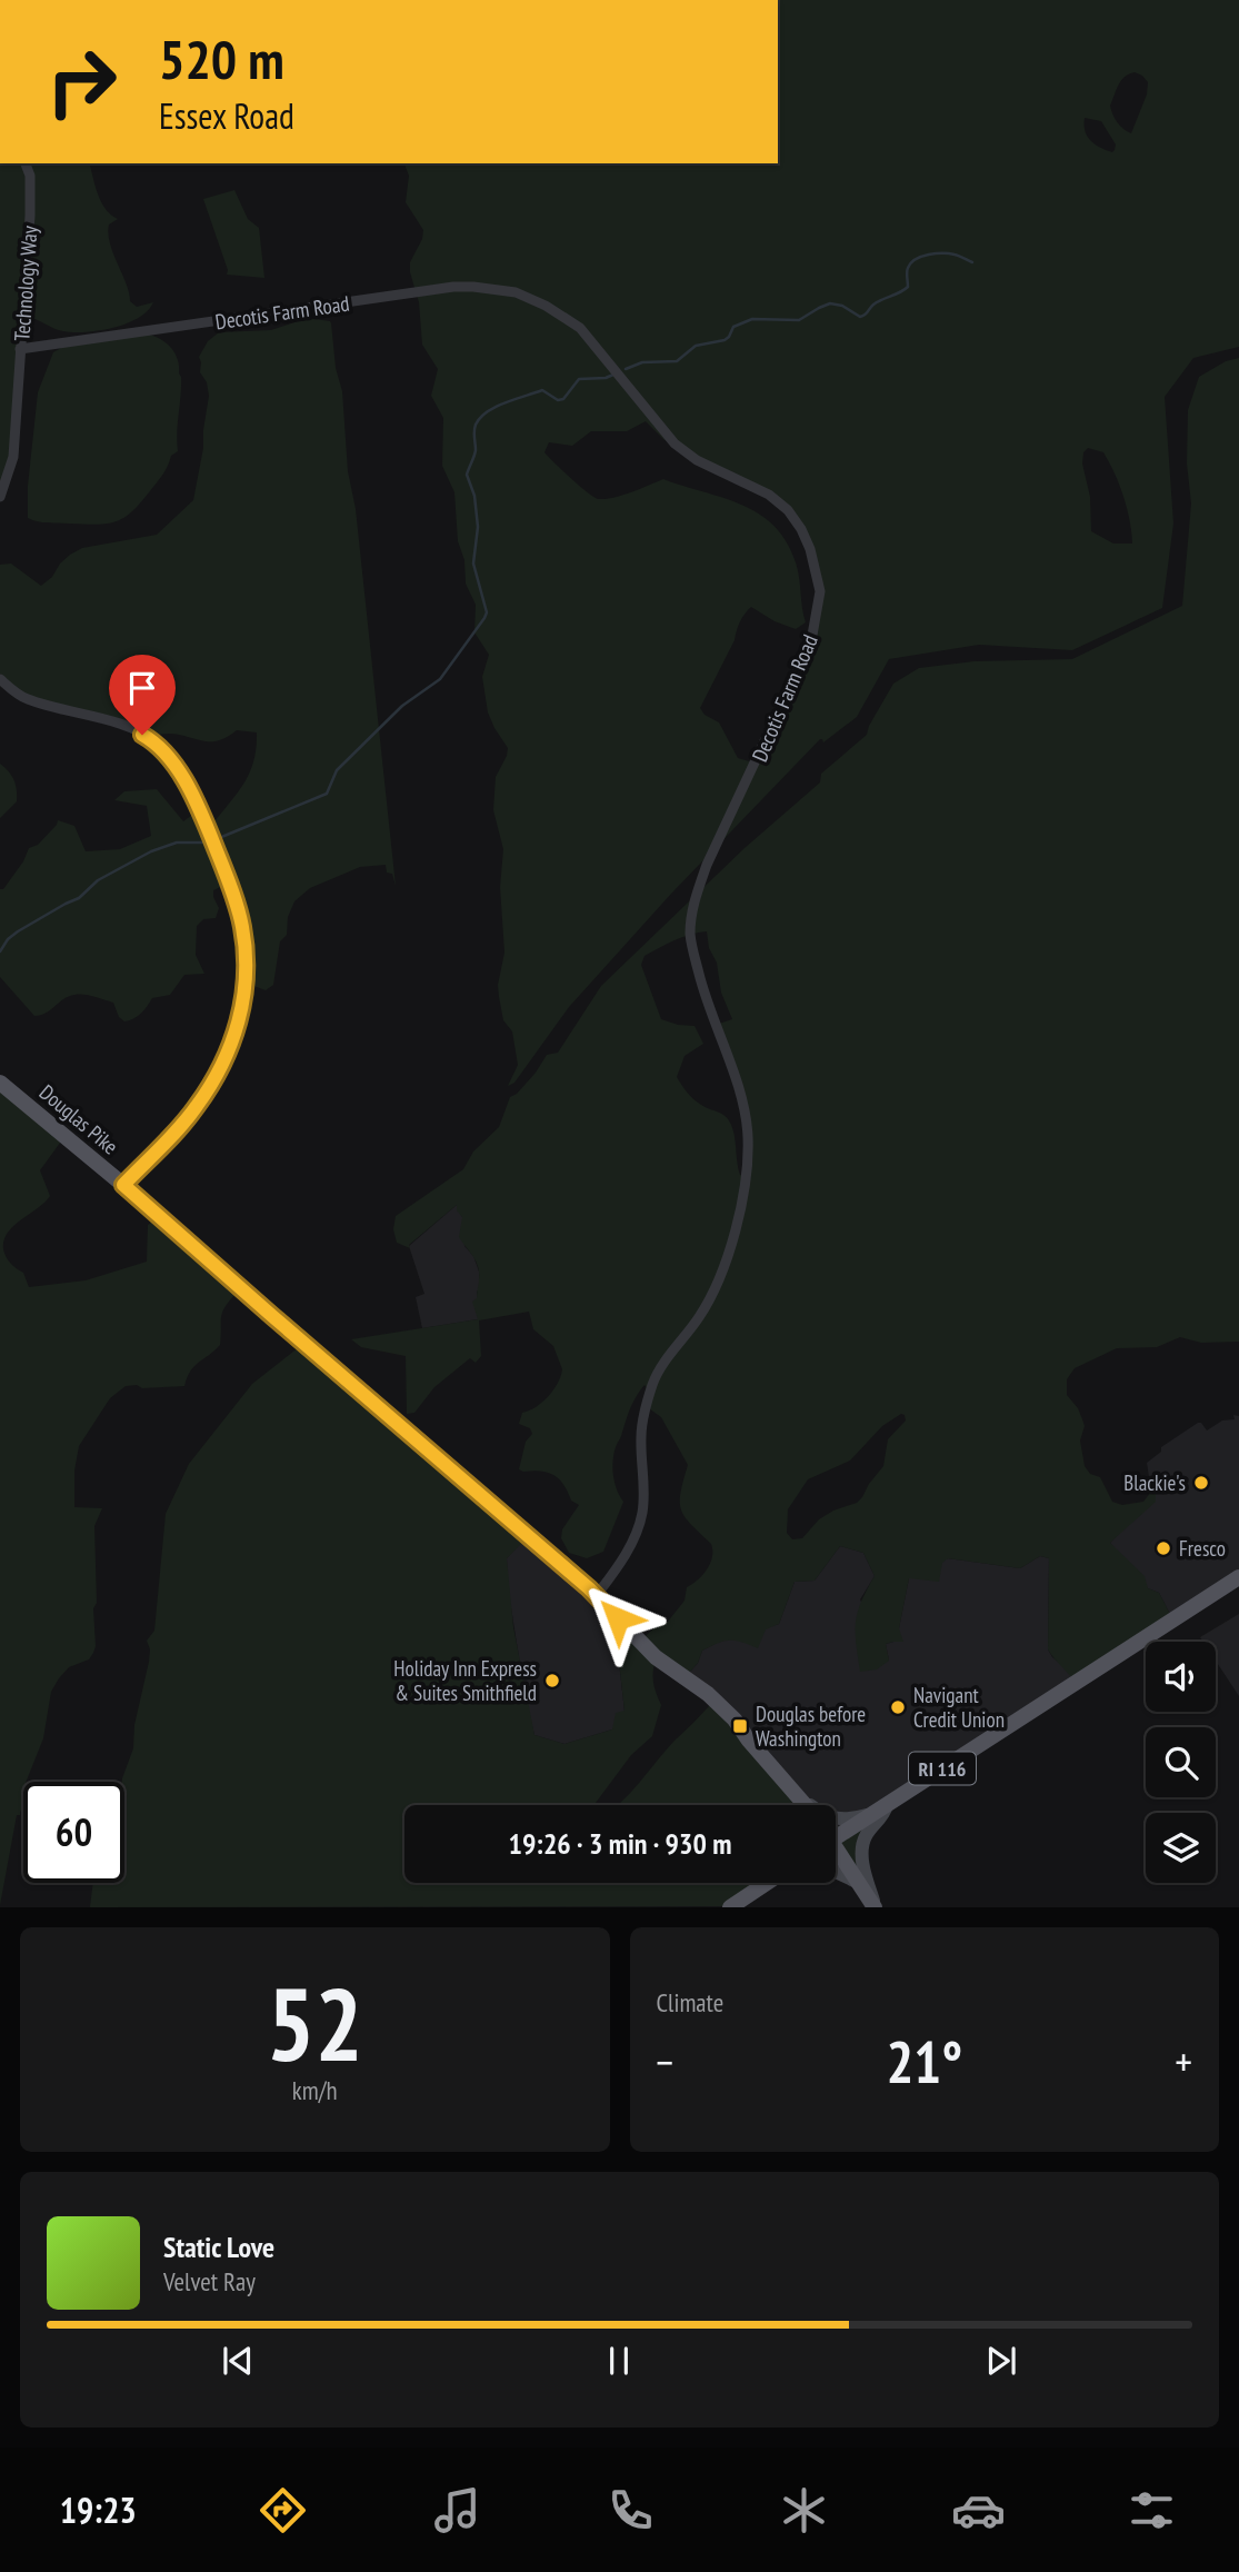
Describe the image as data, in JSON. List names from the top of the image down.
{
  "streets": {
    "main road": ["Douglas Pike", "RI 116"],
    "street": ["Technology Way", "Decotis Farm Road"]
  },
  "crossings": [
    ["Technology Way", "Decotis Farm Road"],
    ["Decotis Farm Road", "Douglas Pike"]
  ],
  "places": {
    "other": [
      "Blackie's",
      "Fresco",
      "Holiday Inn Express & Suites Smithfield",
      "Navigant Credit Union"
    ],
    "transit": ["Douglas before Washington"]
  },
  "page": {
    "turn": ["520 m", "Essex Road"],
    "limit": "60",
    "trip": "19:26 · 3 min · 930 m",
    "tile": [
      ["52", "km/h"],
      "Climate"
    ],
    "heat": ["−", "21°", "+"],
    "song": ["Static Love", "Velvet Ray"],
    "tabs": "19:23"
  }
}
